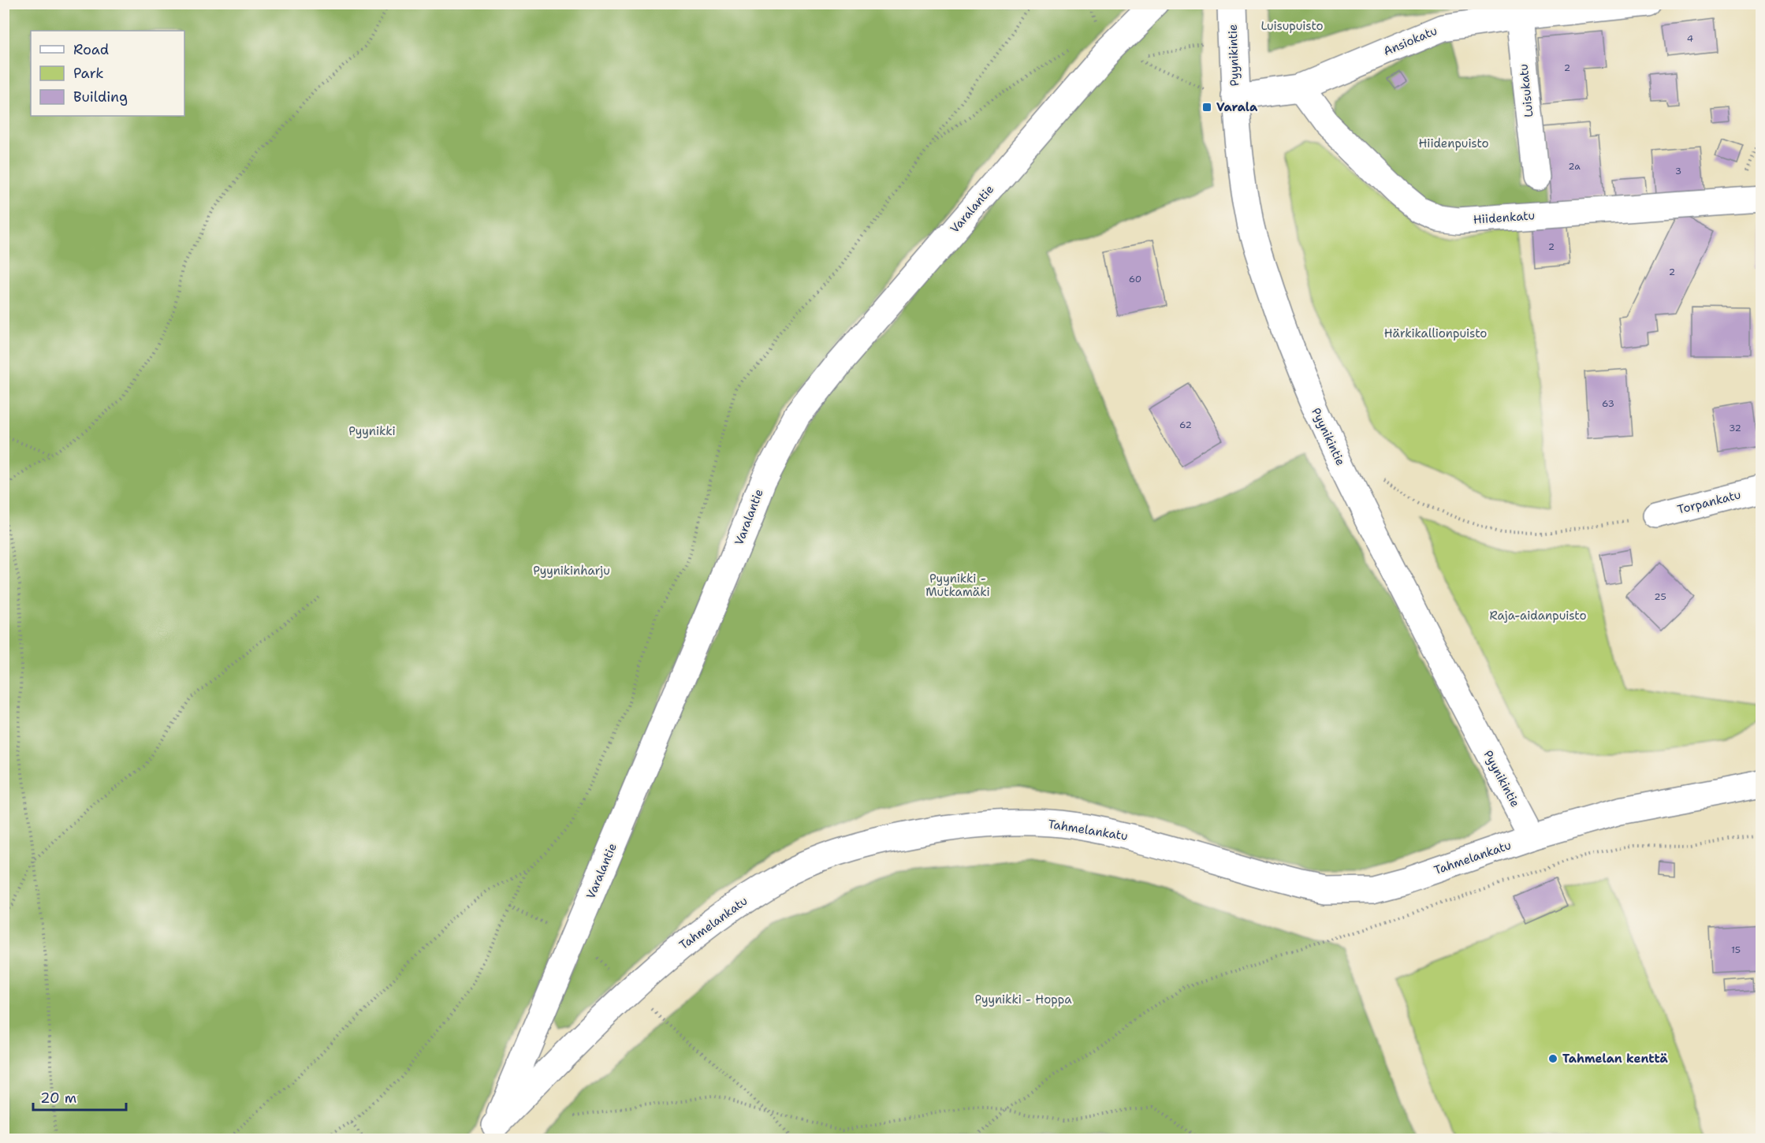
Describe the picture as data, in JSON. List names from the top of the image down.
{
  "streets": {
    "street": [
      "Ansiokatu",
      "Pyynikintie",
      "Luisukatu",
      "Varalantie",
      "Hiidenkatu",
      "Torpankatu",
      "Tahmelankatu"
    ]
  },
  "crossings": [
    ["Ansiokatu", "Pyynikintie"],
    ["Ansiokatu", "Luisukatu"],
    ["Ansiokatu", "Hiidenkatu"],
    ["Pyynikintie", "Tahmelankatu"],
    ["Varalantie", "Tahmelankatu"]
  ],
  "parks": [
    "Luisupuisto",
    "Hiidenpuisto",
    "Härkikallionpuisto",
    "Pyynikki",
    "Pyynikinharju",
    "Pyynikki - Mutkamäki",
    "Raja-aidanpuisto",
    "Pyynikki - Hoppa"
  ],
  "places": {
    "transit": ["Varala"],
    "other": ["Tahmelan kenttä"]
  },
  "house_numbers": [
    "4",
    "2",
    "2a",
    "3",
    "2",
    "2",
    "60",
    "63",
    "62",
    "32",
    "25",
    "15"
  ],
  "legend": ["Road", "Park", "Building"],
  "scale_bar": "20 m"
}
